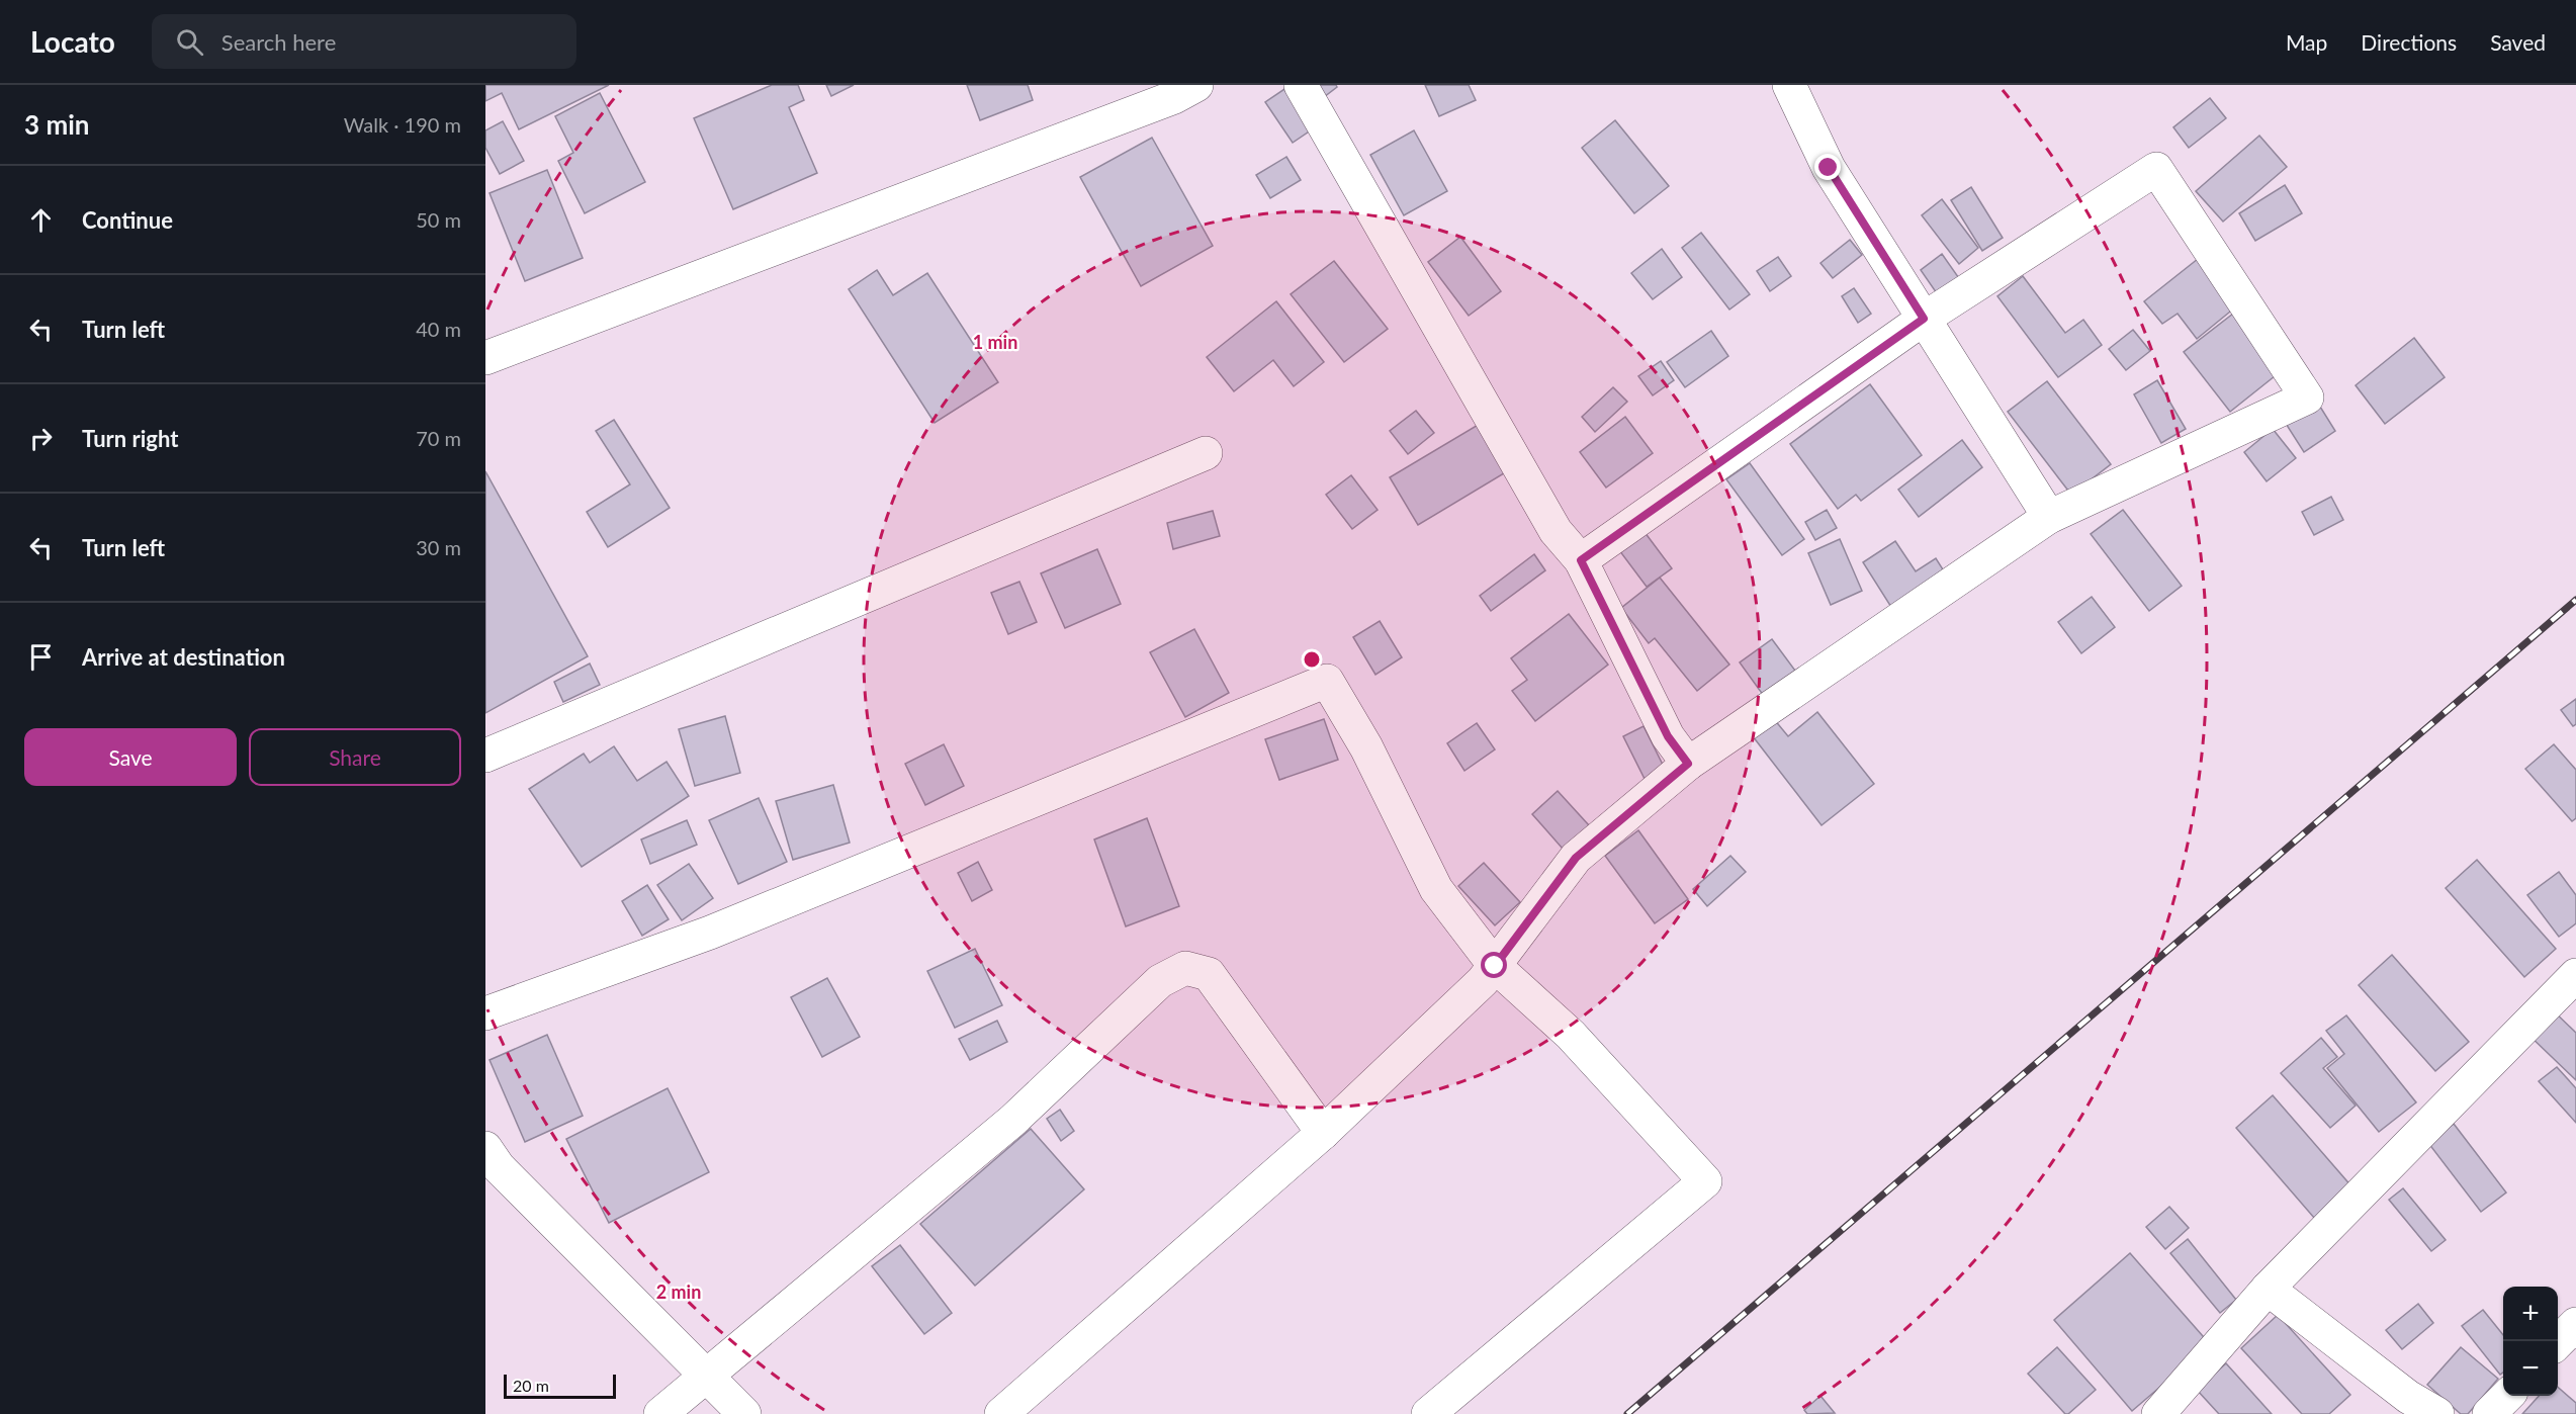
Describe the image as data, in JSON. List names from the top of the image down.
{
  "scale_bar": "20 m",
  "page": {
    "header": "Locato",
    "search": "Search here",
    "nav": ["Map", "Directions", "Saved"],
    "heading": ["3 min", "Walk · 190 m"],
    "list": [
      ["Continue", "50 m"],
      ["Turn left", "40 m"],
      ["Turn right", "70 m"],
      ["Turn left", "30 m"],
      "Arrive at destination"
    ],
    "buttons": ["Save", "Share"],
    "map_buttons": ["+", "−"],
    "scale": "20 m"
  },
  "rings": ["1 min", "2 min"]
}
